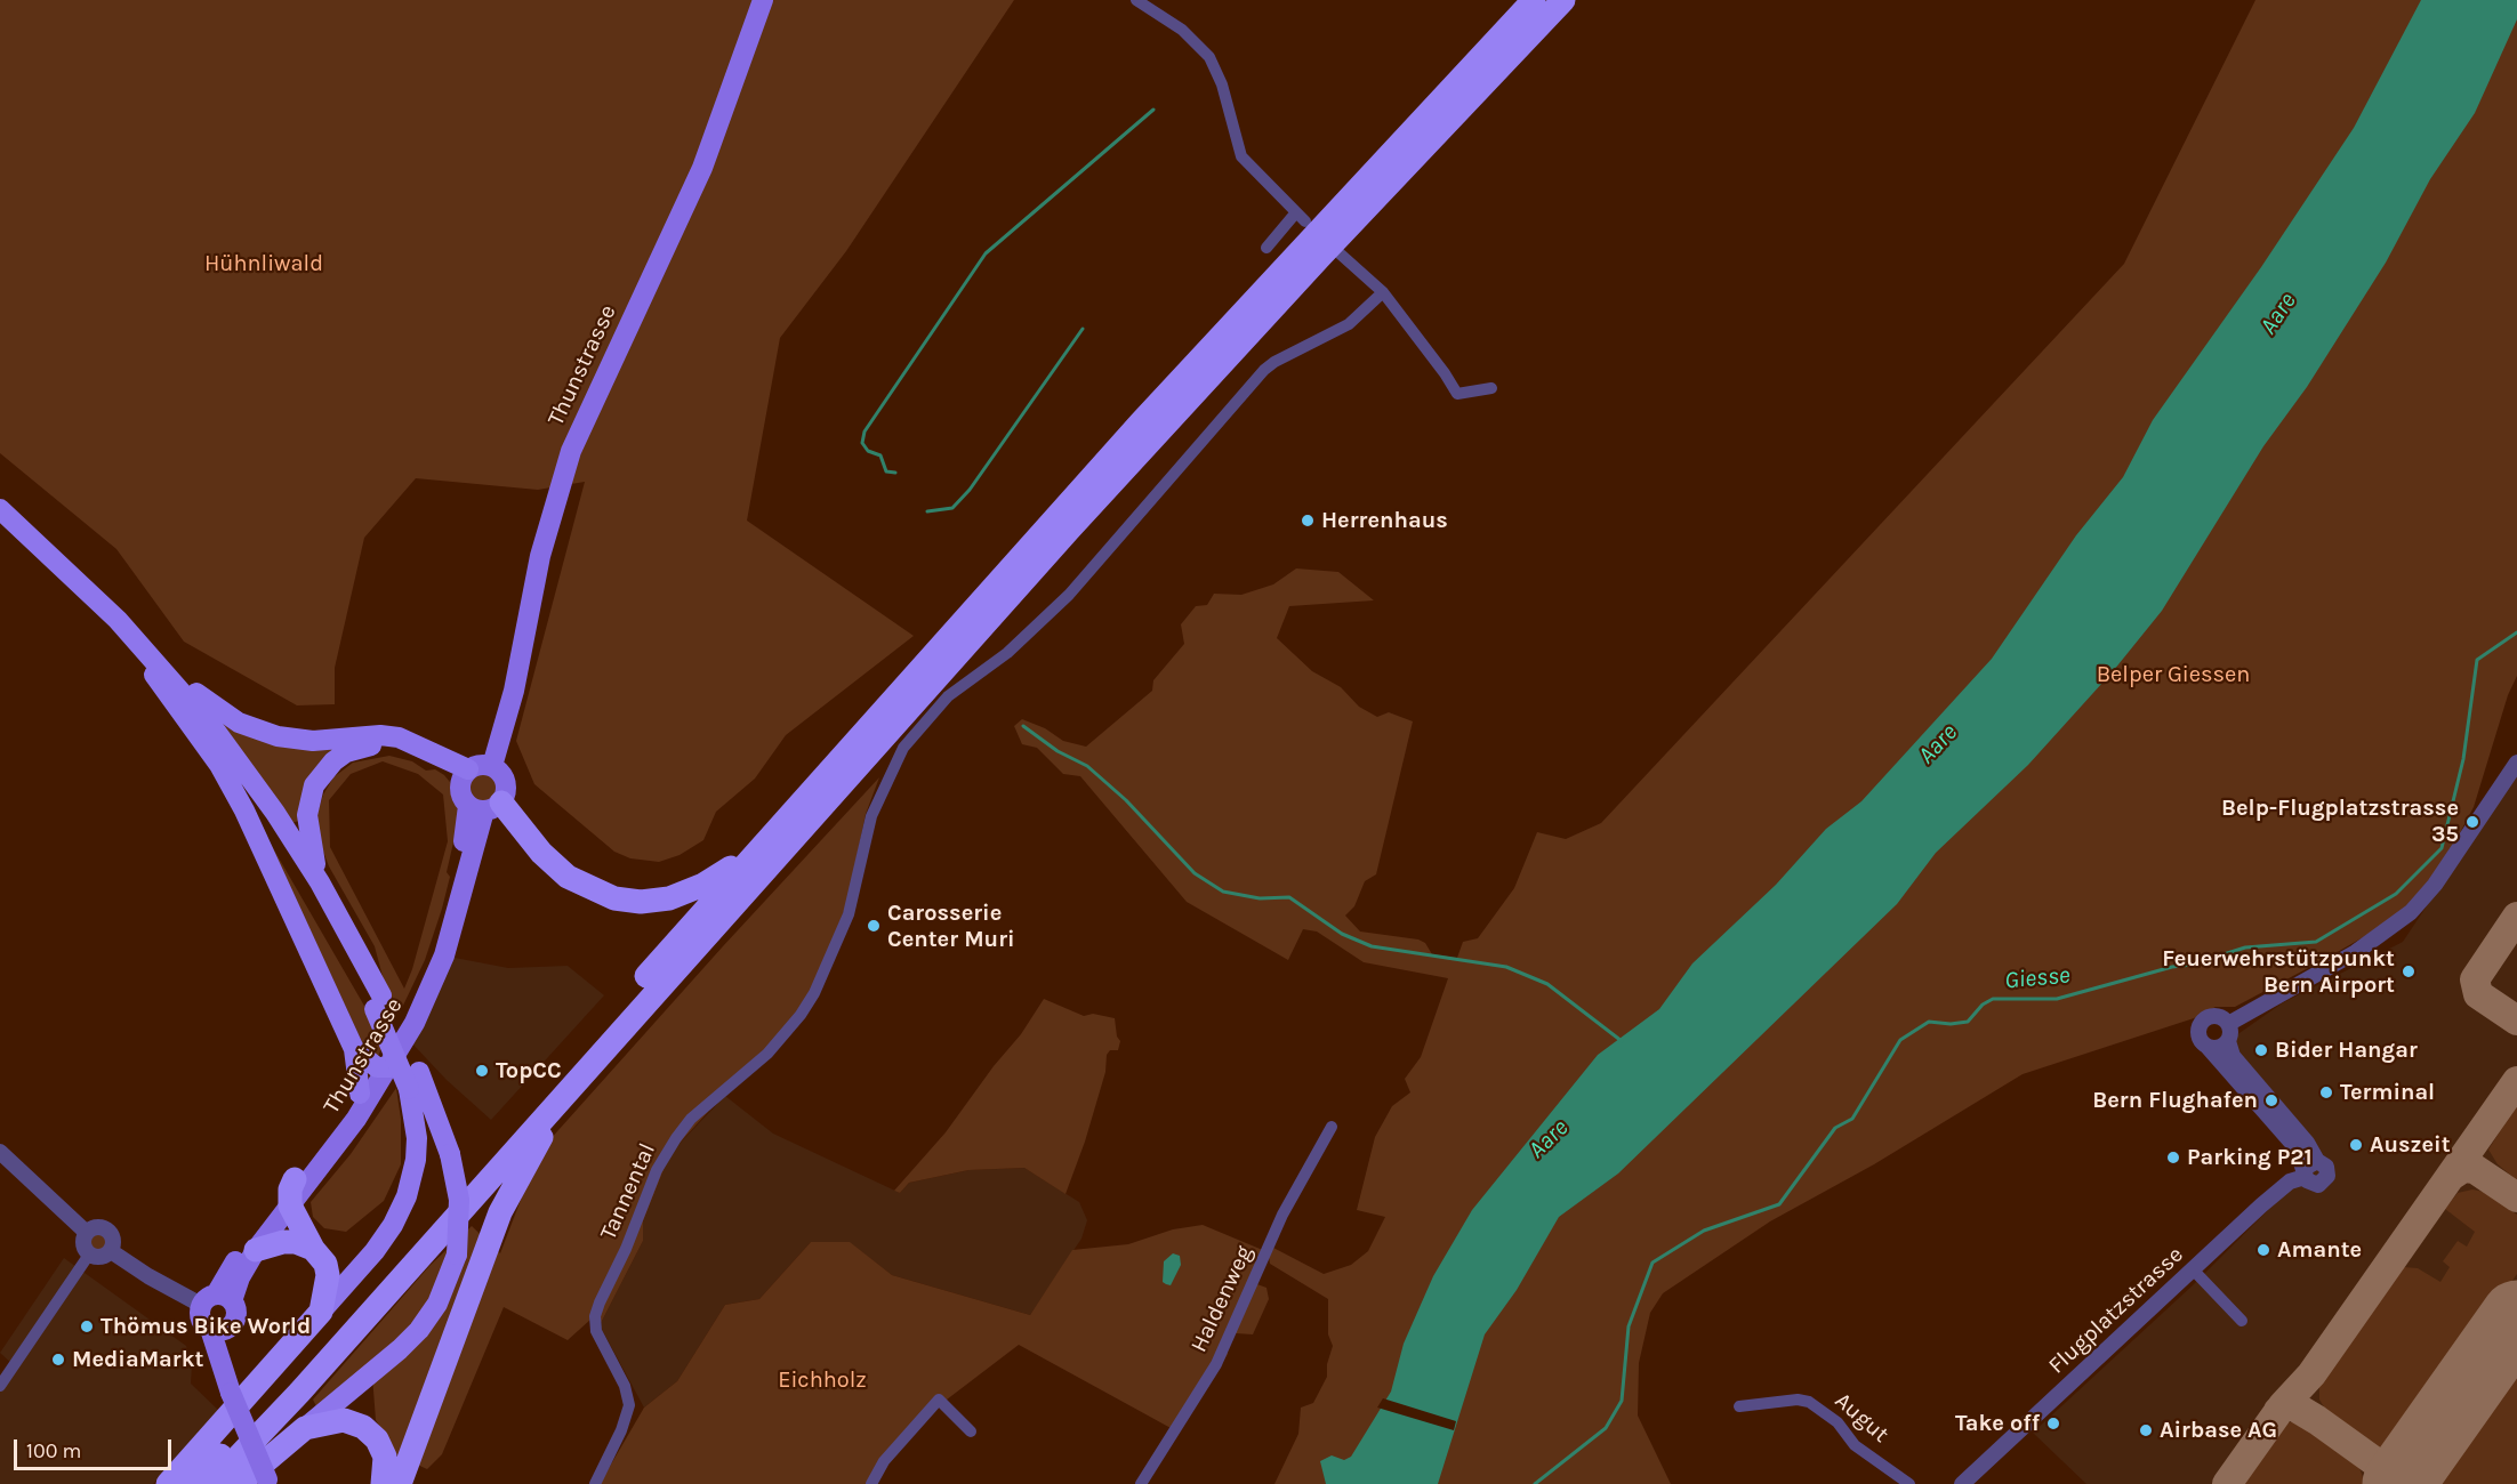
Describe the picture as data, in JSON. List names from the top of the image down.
{
  "streets": {
    "main road": ["Thunstrasse"],
    "street": [
      "Tannental",
      "Haldenweg",
      "Flugplatzstrasse",
      "Augut"
    ]
  },
  "water": ["Aare", "Giesse"],
  "parks": ["Hühnliwald", "Belper Giessen", "Eichholz"],
  "places": [
    "Herrenhaus",
    "Belp-Flugplatzstrasse 35",
    "Carosserie Center Muri",
    "Feuerwehrstützpunkt Bern Airport",
    "Bider Hangar",
    "TopCC",
    "Terminal",
    "Bern Flughafen",
    "Auszeit",
    "Parking P21",
    "Amante",
    "Thömus Bike World",
    "MediaMarkt",
    "Take off",
    "Airbase AG"
  ],
  "scale_bar": "100 m"
}
